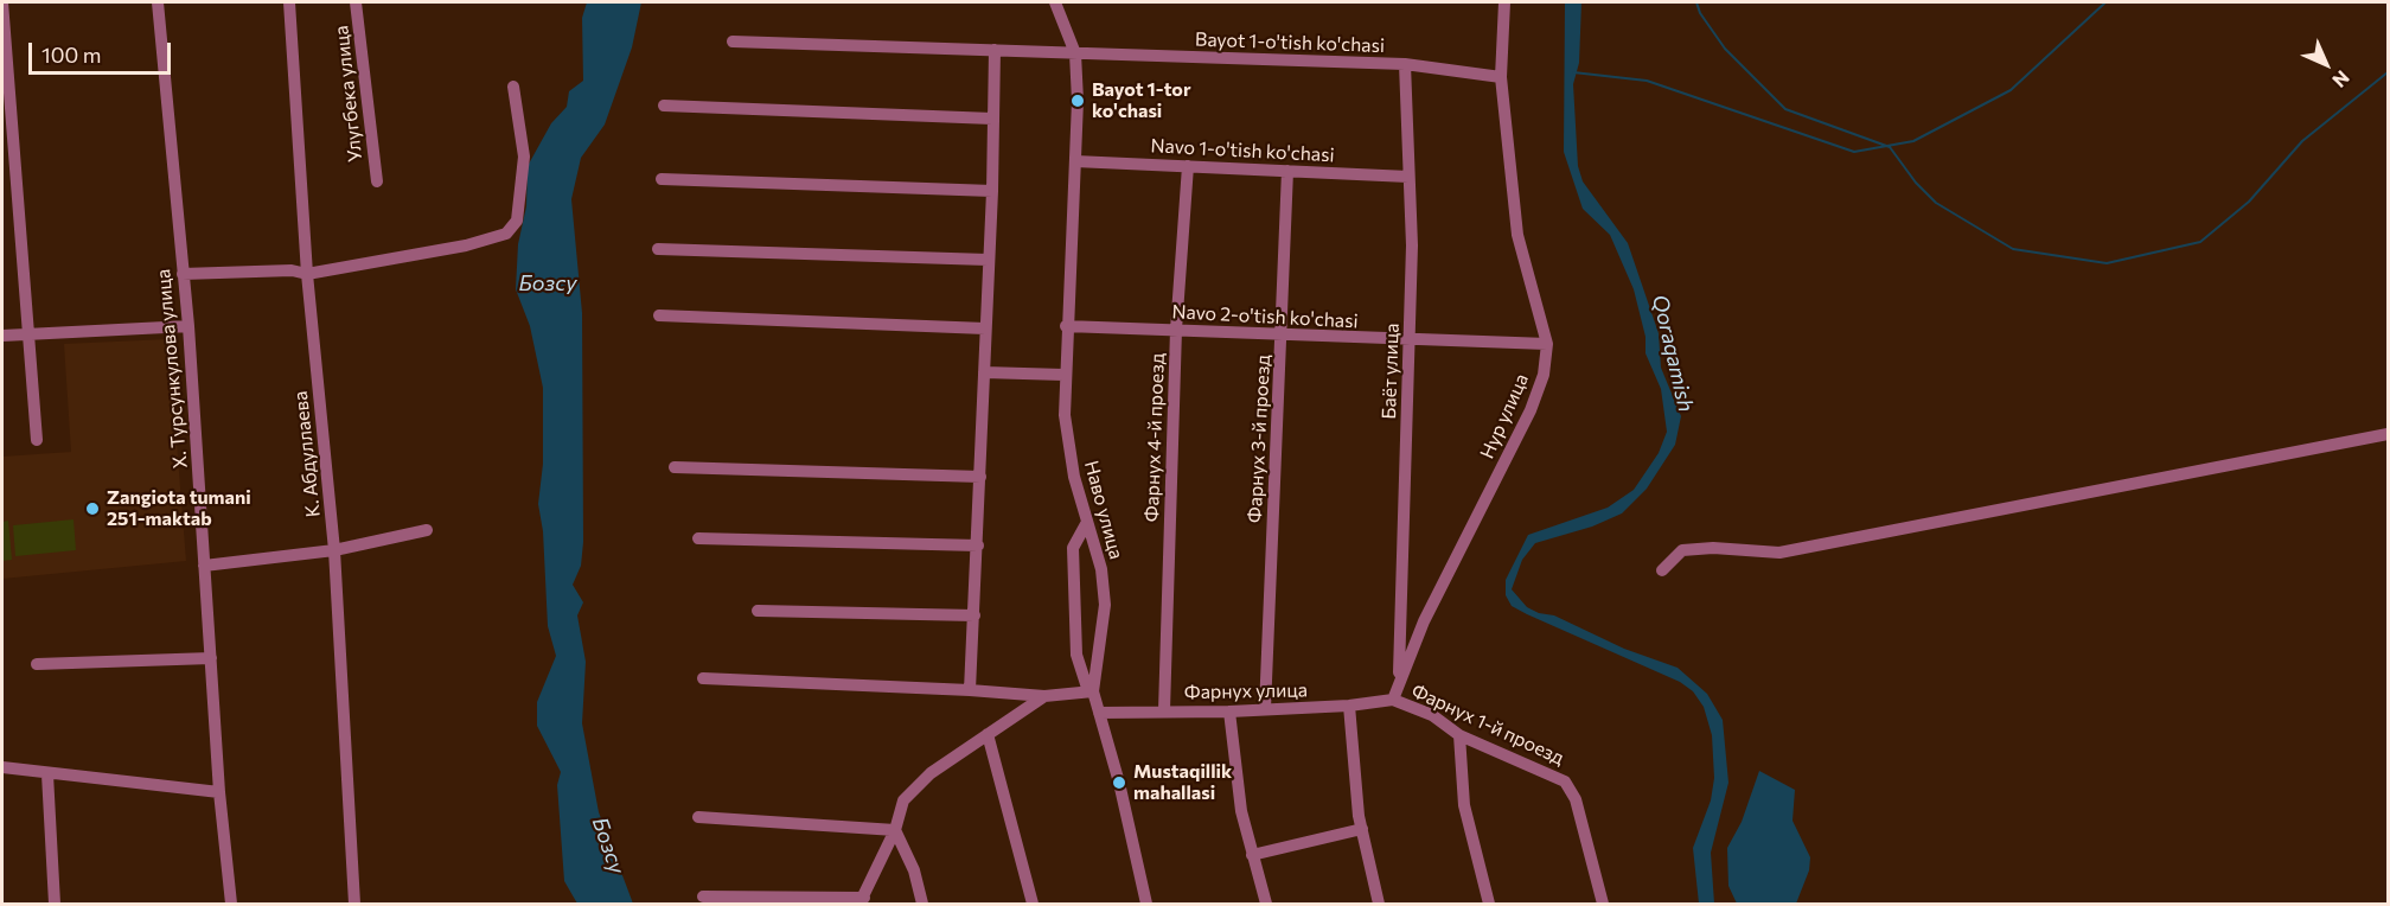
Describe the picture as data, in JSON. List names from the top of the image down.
{
  "streets": {
    "street": [
      "Bayot 1-o'tish ko'chasi",
      "Улугбека улица",
      "Navo 1-o'tish ko'chasi",
      "Navo 2-o'tish ko'chasi",
      "Х. Турсункулова улица",
      "Баёт улица",
      "Нур улица",
      "Фарнух 4-й проезд",
      "Фарнух 3-й проезд",
      "К. Абдуллаева",
      "Наво улица",
      "Фарнух улица",
      "Фарнух 1-й проезд"
    ]
  },
  "crossings": [
    ["Bayot 1-o'tish ko'chasi", "Баёт улица"],
    ["Bayot 1-o'tish ko'chasi", "Нур улица"],
    ["Bayot 1-o'tish ko'chasi", "Наво улица"],
    ["Navo 1-o'tish ko'chasi", "Баёт улица"],
    ["Navo 1-o'tish ko'chasi", "Фарнух 4-й проезд"],
    ["Navo 1-o'tish ko'chasi", "Фарнух 3-й проезд"],
    ["Navo 1-o'tish ko'chasi", "Наво улица"],
    ["Navo 2-o'tish ko'chasi", "Баёт улица"],
    ["Navo 2-o'tish ko'chasi", "Нур улица"],
    ["Navo 2-o'tish ko'chasi", "Фарнух 4-й проезд"],
    ["Navo 2-o'tish ko'chasi", "Фарнух 3-й проезд"],
    ["Navo 2-o'tish ko'chasi", "Наво улица"],
    ["Баёт улица", "Нур улица"],
    ["Нур улица", "Фарнух улица"],
    ["Нур улица", "Фарнух 1-й проезд"],
    ["Фарнух 4-й проезд", "Фарнух улица"],
    ["Фарнух 3-й проезд", "Фарнух улица"],
    ["Фарнух улица", "Фарнух 1-й проезд"]
  ],
  "water": ["Бозсу", "Qoraqamish"],
  "places": ["Bayot 1-tor ko'chasi", "Zangiota tumani 251-maktab", "Mustaqillik mahallasi"],
  "scale_bar": "100 m",
  "north": "bottom right"
}
